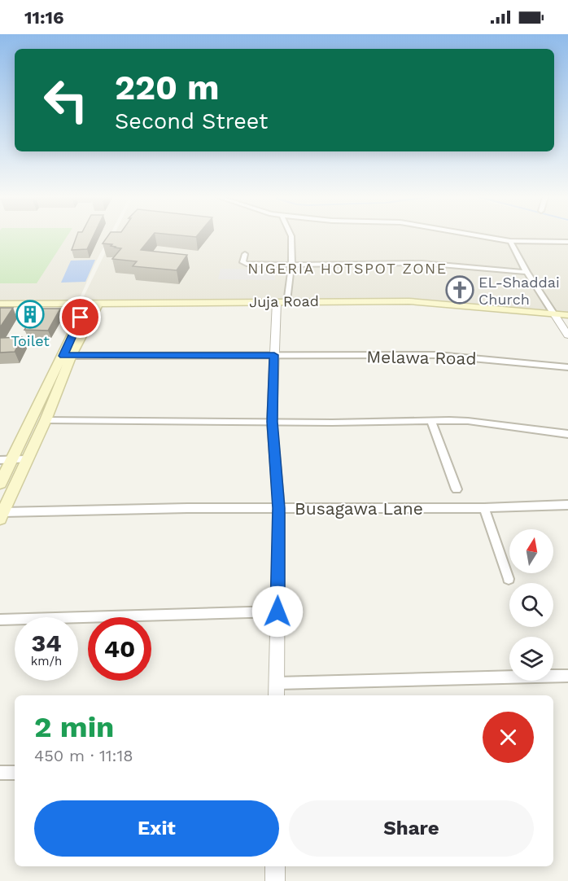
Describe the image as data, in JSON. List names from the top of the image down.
{
  "streets": {
    "main road": ["Juja Road"],
    "street": ["Melawa Road", "Busagawa Lane"]
  },
  "districts": ["NIGERIA HOTSPOT ZONE"],
  "places": {
    "church": ["EL-Shaddai Church"],
    "building": ["Toilet"]
  },
  "north": "top",
  "page": {
    "status": "11:16",
    "turn": ["220 m", "Second Street"],
    "speed": "34 km/h",
    "limit": "40",
    "heading": ["2 min", "450 m · 11:18"],
    "buttons": ["Exit", "Share"]
  }
}
